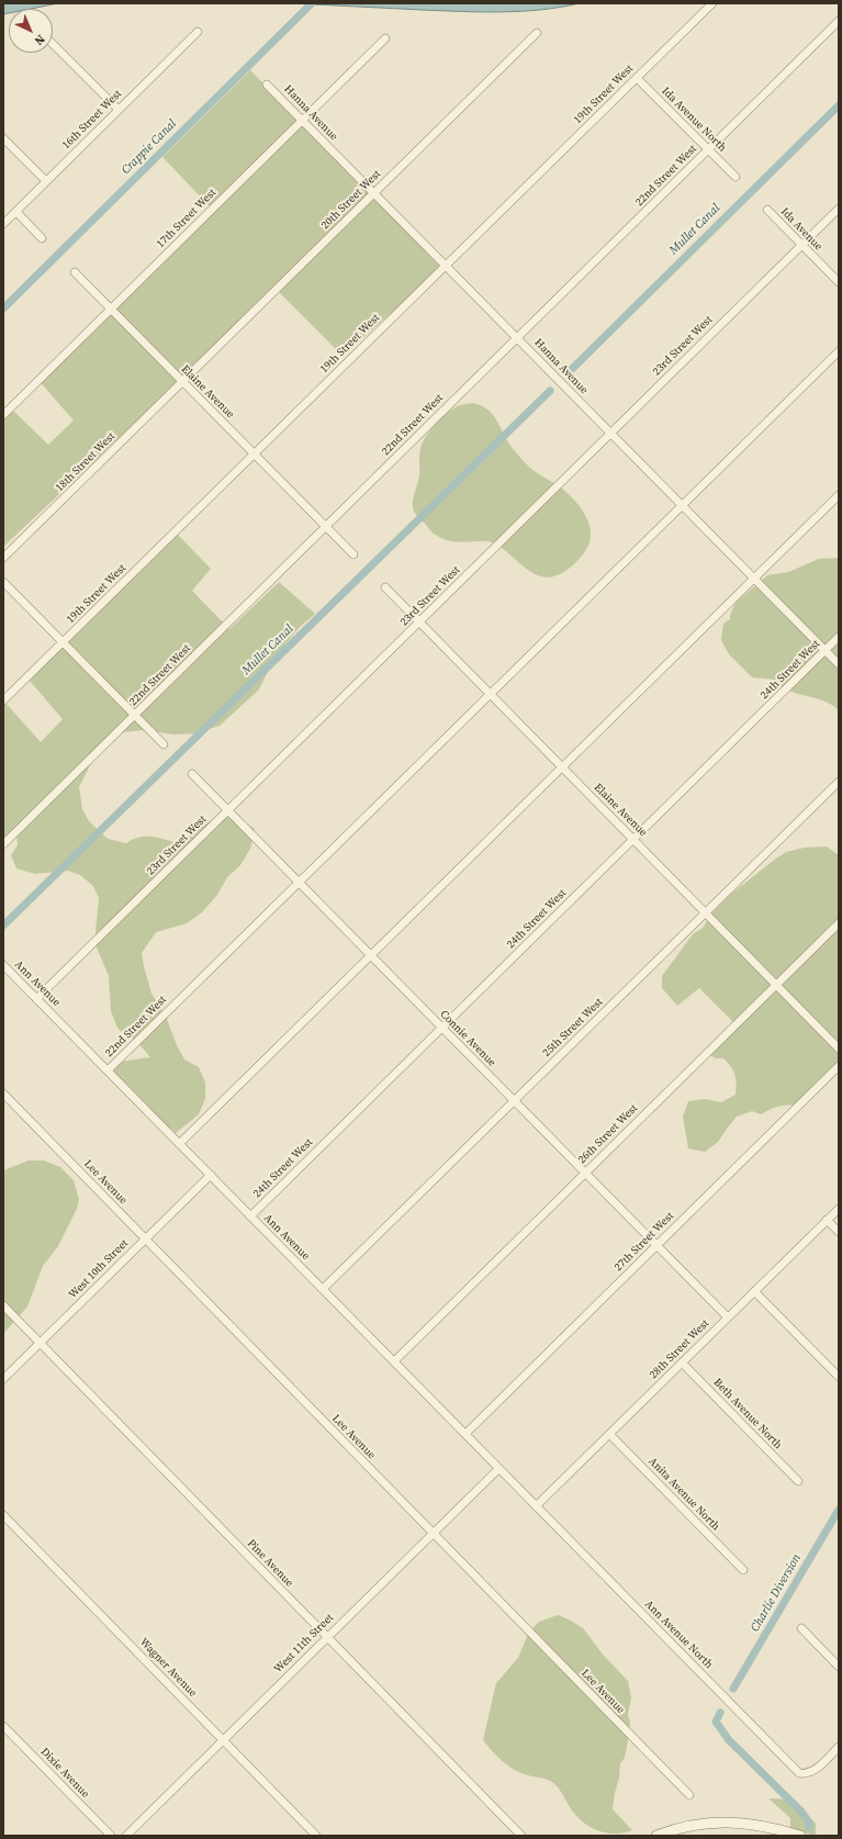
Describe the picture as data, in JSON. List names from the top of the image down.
{
  "streets": {
    "street": [
      "19th Street West",
      "Hanna Avenue",
      "16th Street West",
      "Ida Avenue North",
      "22nd Street West",
      "20th Street West",
      "17th Street West",
      "Ida Avenue",
      "23rd Street West",
      "Elaine Avenue",
      "18th Street West",
      "24th Street West",
      "Ann Avenue",
      "25th Street West",
      "Connie Avenue",
      "26th Street West",
      "Lee Avenue",
      "27th Street West",
      "West 10th Street",
      "28th Street West",
      "Beth Avenue North",
      "Anita Avenue North",
      "Pine Avenue",
      "Ann Avenue North",
      "West 11th Street",
      "Wagner Avenue",
      "Dixie Avenue"
    ]
  },
  "crossings": [
    ["19th Street West", "Hanna Avenue"],
    ["19th Street West", "Ida Avenue North"],
    ["19th Street West", "Elaine Avenue"],
    ["Hanna Avenue", "22nd Street West"],
    ["Hanna Avenue", "20th Street West"],
    ["Hanna Avenue", "17th Street West"],
    ["Hanna Avenue", "23rd Street West"],
    ["Hanna Avenue", "24th Street West"],
    ["Ida Avenue North", "22nd Street West"],
    ["22nd Street West", "Elaine Avenue"],
    ["22nd Street West", "Ann Avenue"],
    ["22nd Street West", "Connie Avenue"],
    ["20th Street West", "Elaine Avenue"],
    ["20th Street West", "18th Street West"],
    ["17th Street West", "Elaine Avenue"],
    ["Ida Avenue", "23rd Street West"],
    ["23rd Street West", "Elaine Avenue"],
    ["23rd Street West", "Ann Avenue"],
    ["23rd Street West", "Connie Avenue"],
    ["Elaine Avenue", "18th Street West"],
    ["Elaine Avenue", "24th Street West"],
    ["Elaine Avenue", "25th Street West"],
    ["Elaine Avenue", "26th Street West"],
    ["24th Street West", "Ann Avenue"],
    ["24th Street West", "Connie Avenue"],
    ["Ann Avenue", "25th Street West"],
    ["Ann Avenue", "26th Street West"],
    ["Ann Avenue", "27th Street West"],
    ["Ann Avenue", "West 10th Street"],
    ["Ann Avenue", "28th Street West"],
    ["Ann Avenue", "Ann Avenue North"],
    ["Ann Avenue", "West 11th Street"],
    ["25th Street West", "Connie Avenue"],
    ["Connie Avenue", "26th Street West"],
    ["Connie Avenue", "27th Street West"],
    ["Connie Avenue", "28th Street West"],
    ["Lee Avenue", "West 10th Street"],
    ["Lee Avenue", "West 11th Street"],
    ["West 10th Street", "Pine Avenue"],
    ["28th Street West", "Beth Avenue North"],
    ["28th Street West", "Anita Avenue North"],
    ["28th Street West", "Ann Avenue North"],
    ["Pine Avenue", "West 11th Street"],
    ["West 11th Street", "Wagner Avenue"]
  ],
  "water": ["Crappie Canal", "Mullet Canal", "Charlie Diversion"],
  "north": "bottom right"
}
